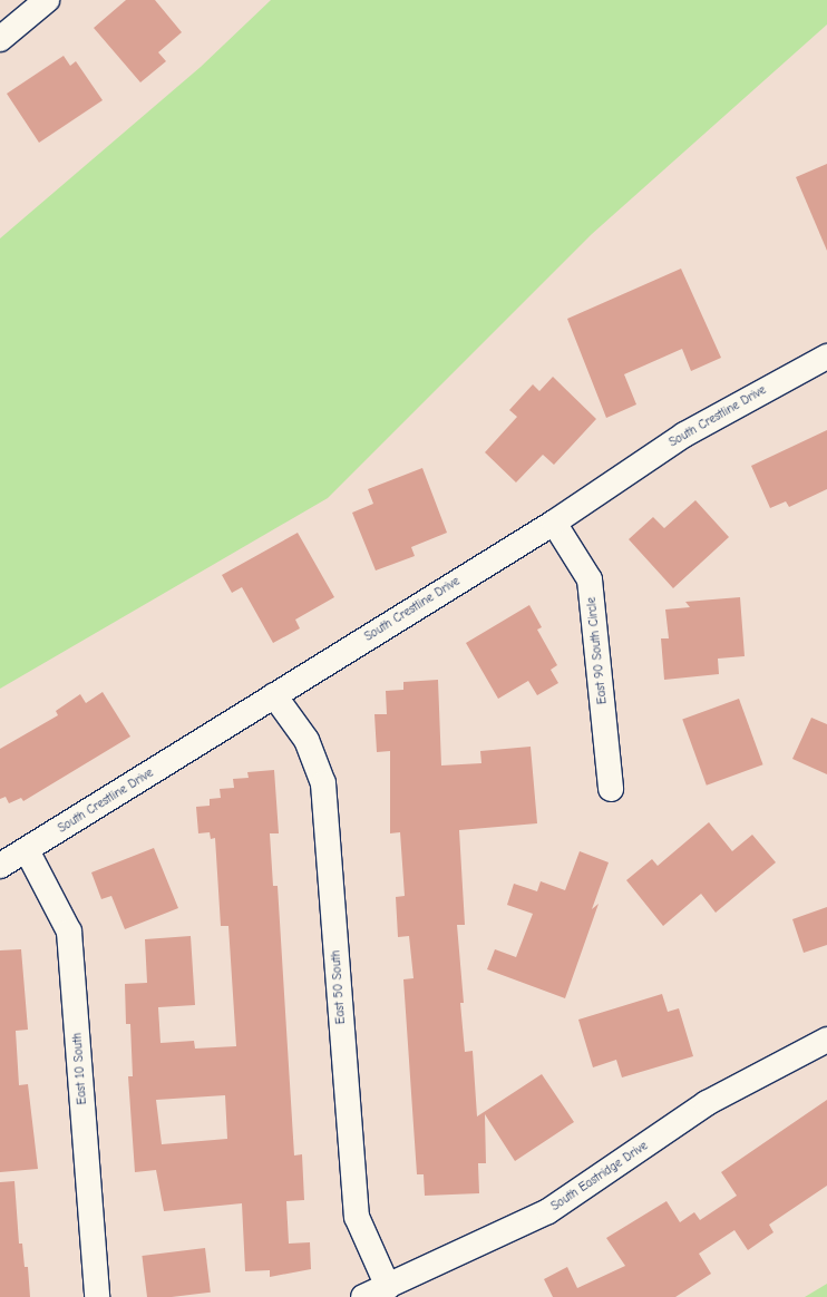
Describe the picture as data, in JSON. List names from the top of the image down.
{
  "streets": {
    "street": [
      "South Crestline Drive",
      "East 90 South Circle",
      "East 50 South",
      "East 10 South",
      "South Eastridge Drive"
    ]
  },
  "crossings": [
    ["South Crestline Drive", "East 90 South Circle"],
    ["South Crestline Drive", "East 50 South"],
    ["South Crestline Drive", "East 10 South"],
    ["East 50 South", "South Eastridge Drive"]
  ]
}
